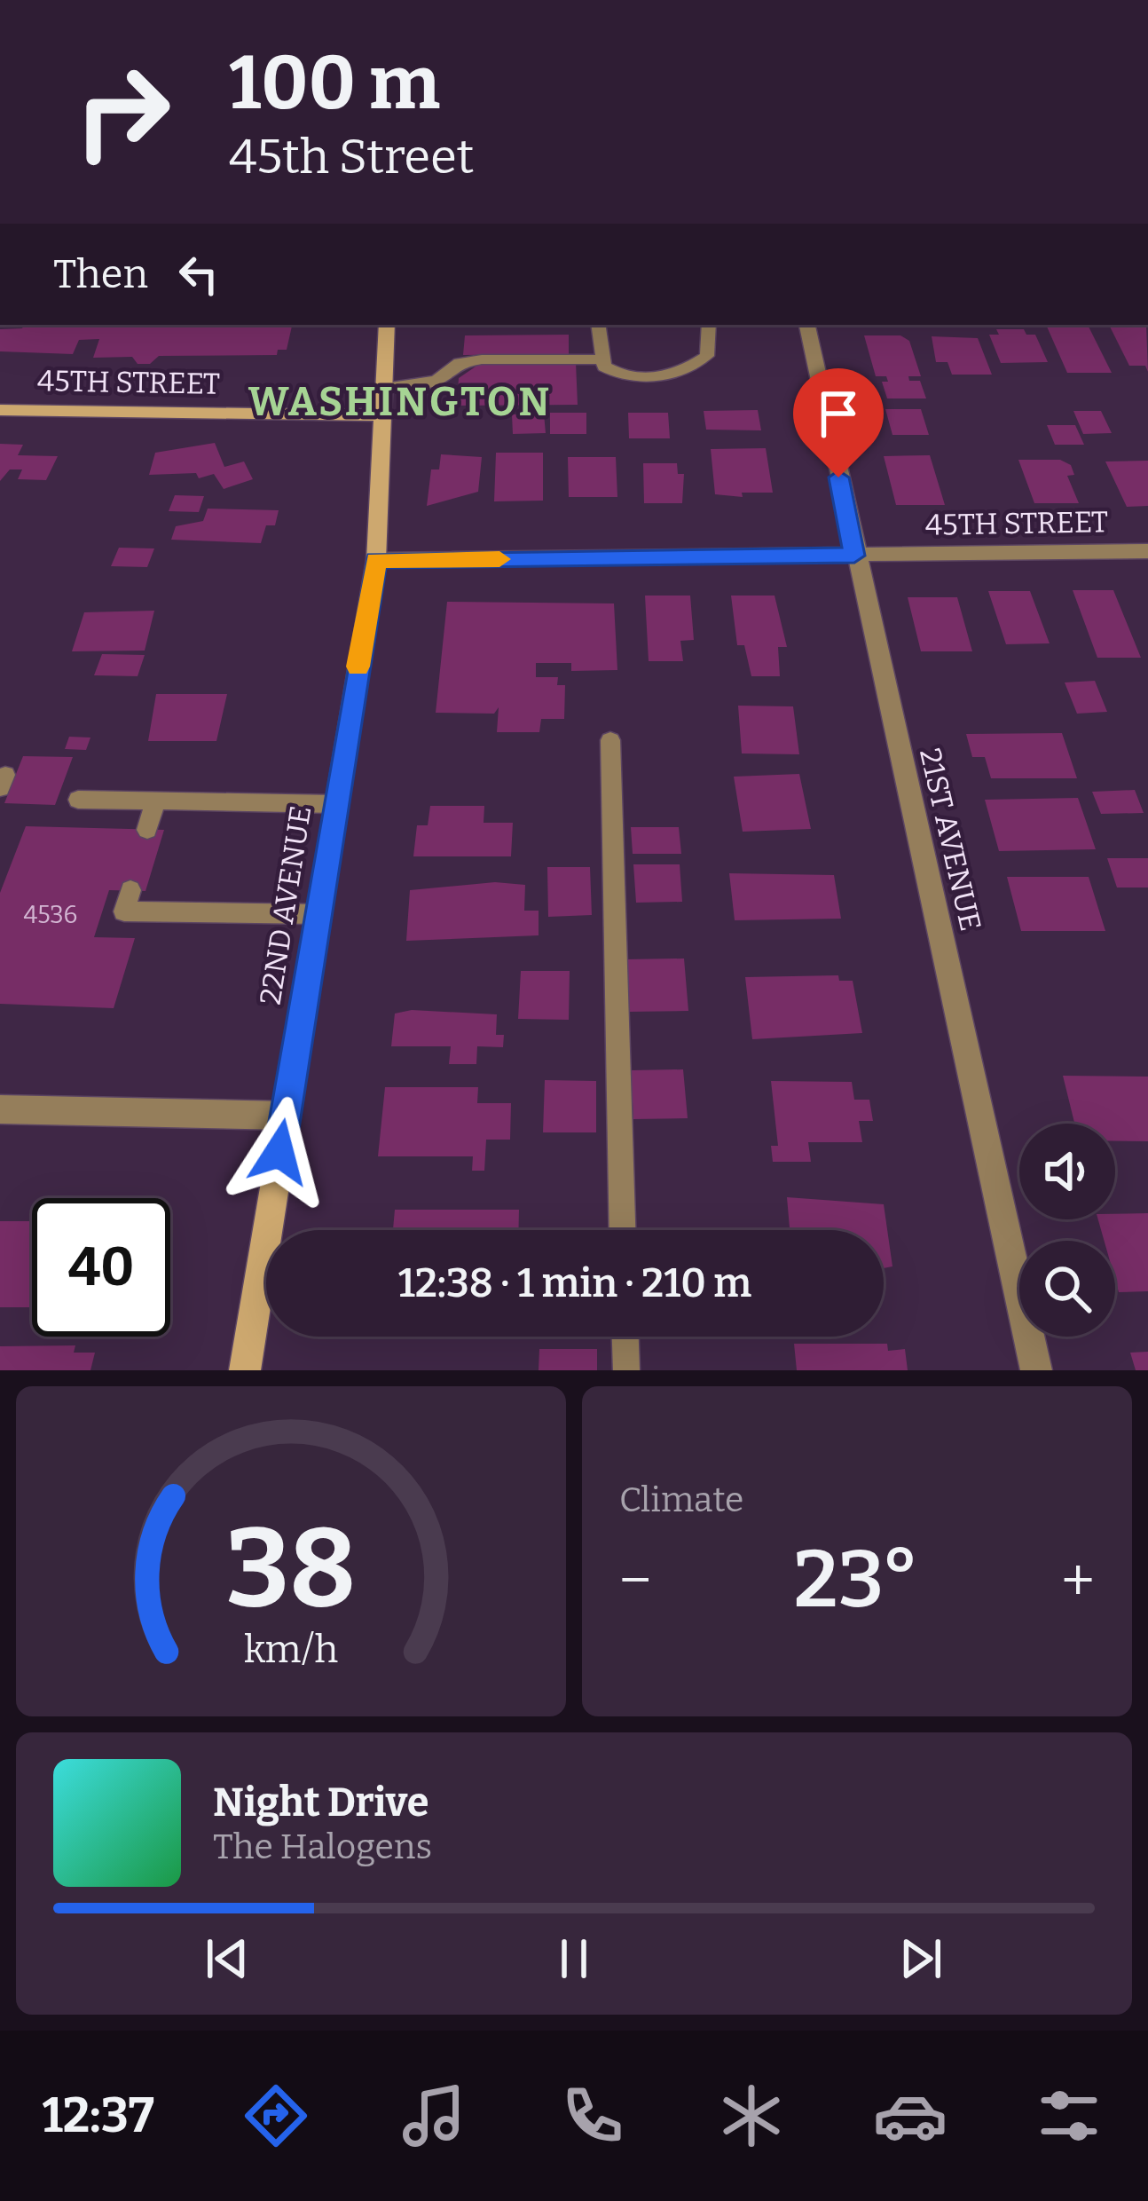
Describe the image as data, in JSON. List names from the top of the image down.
{
  "streets": {
    "street": ["45TH STREET", "21ST AVENUE", "22ND AVENUE"]
  },
  "crossings": [
    ["45TH STREET", "21ST AVENUE"],
    ["45TH STREET", "22ND AVENUE"]
  ],
  "districts": ["WASHINGTON"],
  "house_numbers": ["4536"],
  "page": {
    "turn": ["100 m", "45th Street"],
    "then": "Then",
    "limit": "40",
    "trip": "12:38 · 1 min · 210 m",
    "tile": "Climate",
    "heat": ["−", "23°", "+"],
    "song": ["Night Drive", "The Halogens"],
    "tabs": "12:37",
    "gauge": ["38", "km/h"]
  }
}
